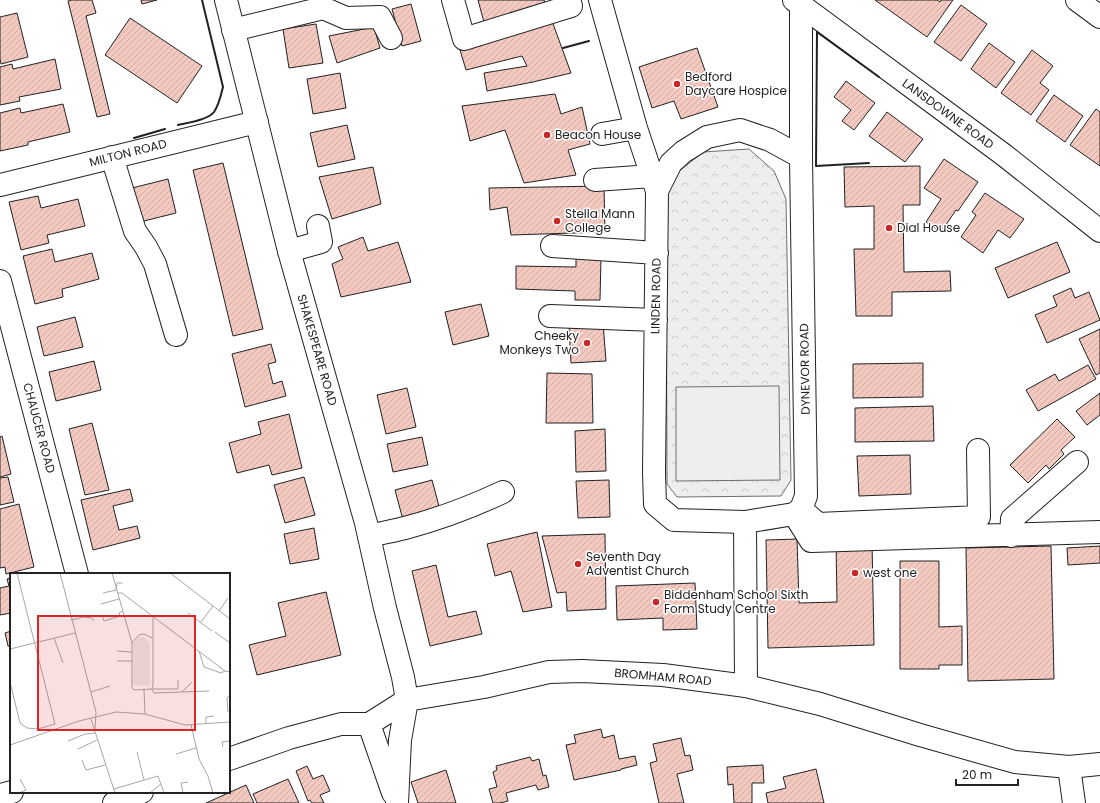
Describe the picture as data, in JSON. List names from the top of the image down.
{
  "streets": {
    "street": [
      "LANSDOWNE ROAD",
      "MILTON ROAD",
      "LINDEN ROAD",
      "SHAKESPEARE ROAD",
      "DYNEVOR ROAD",
      "CHAUCER ROAD",
      "BROMHAM ROAD"
    ]
  },
  "crossings": [
    ["LANSDOWNE ROAD", "DYNEVOR ROAD"],
    ["MILTON ROAD", "SHAKESPEARE ROAD"],
    ["SHAKESPEARE ROAD", "BROMHAM ROAD"]
  ],
  "places": [
    "Bedford Daycare Hospice",
    "Beacon House",
    "Stella Mann College",
    "Dial House",
    "Cheeky Monkeys Two",
    "Seventh Day Adventist Church",
    "west one",
    "Biddenham School Sixth Form Study Centre"
  ],
  "scale_bar": "20 m"
}
